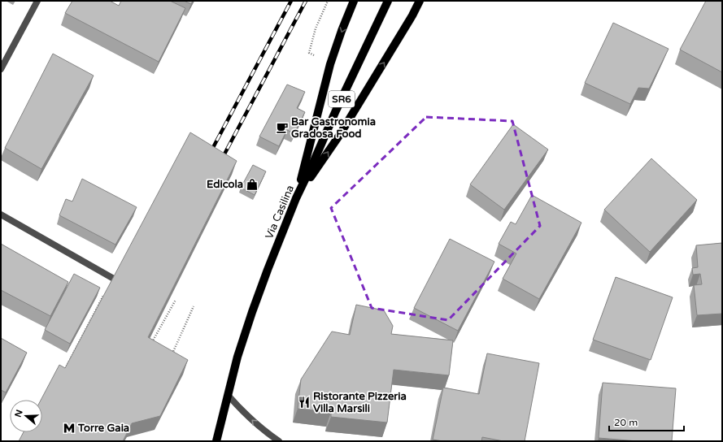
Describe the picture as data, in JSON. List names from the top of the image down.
{
  "streets": {
    "main road": ["SR6", "Via Casilina"]
  },
  "places": {
    "cafe": ["Bar Gastronomia Gradosa Food"],
    "shop": ["Edicola"],
    "restaurant": ["Ristorante Pizzeria Villa Marsili"],
    "metro station": ["Torre Gaia"]
  },
  "scale_bar": "20 m",
  "north": "left"
}
